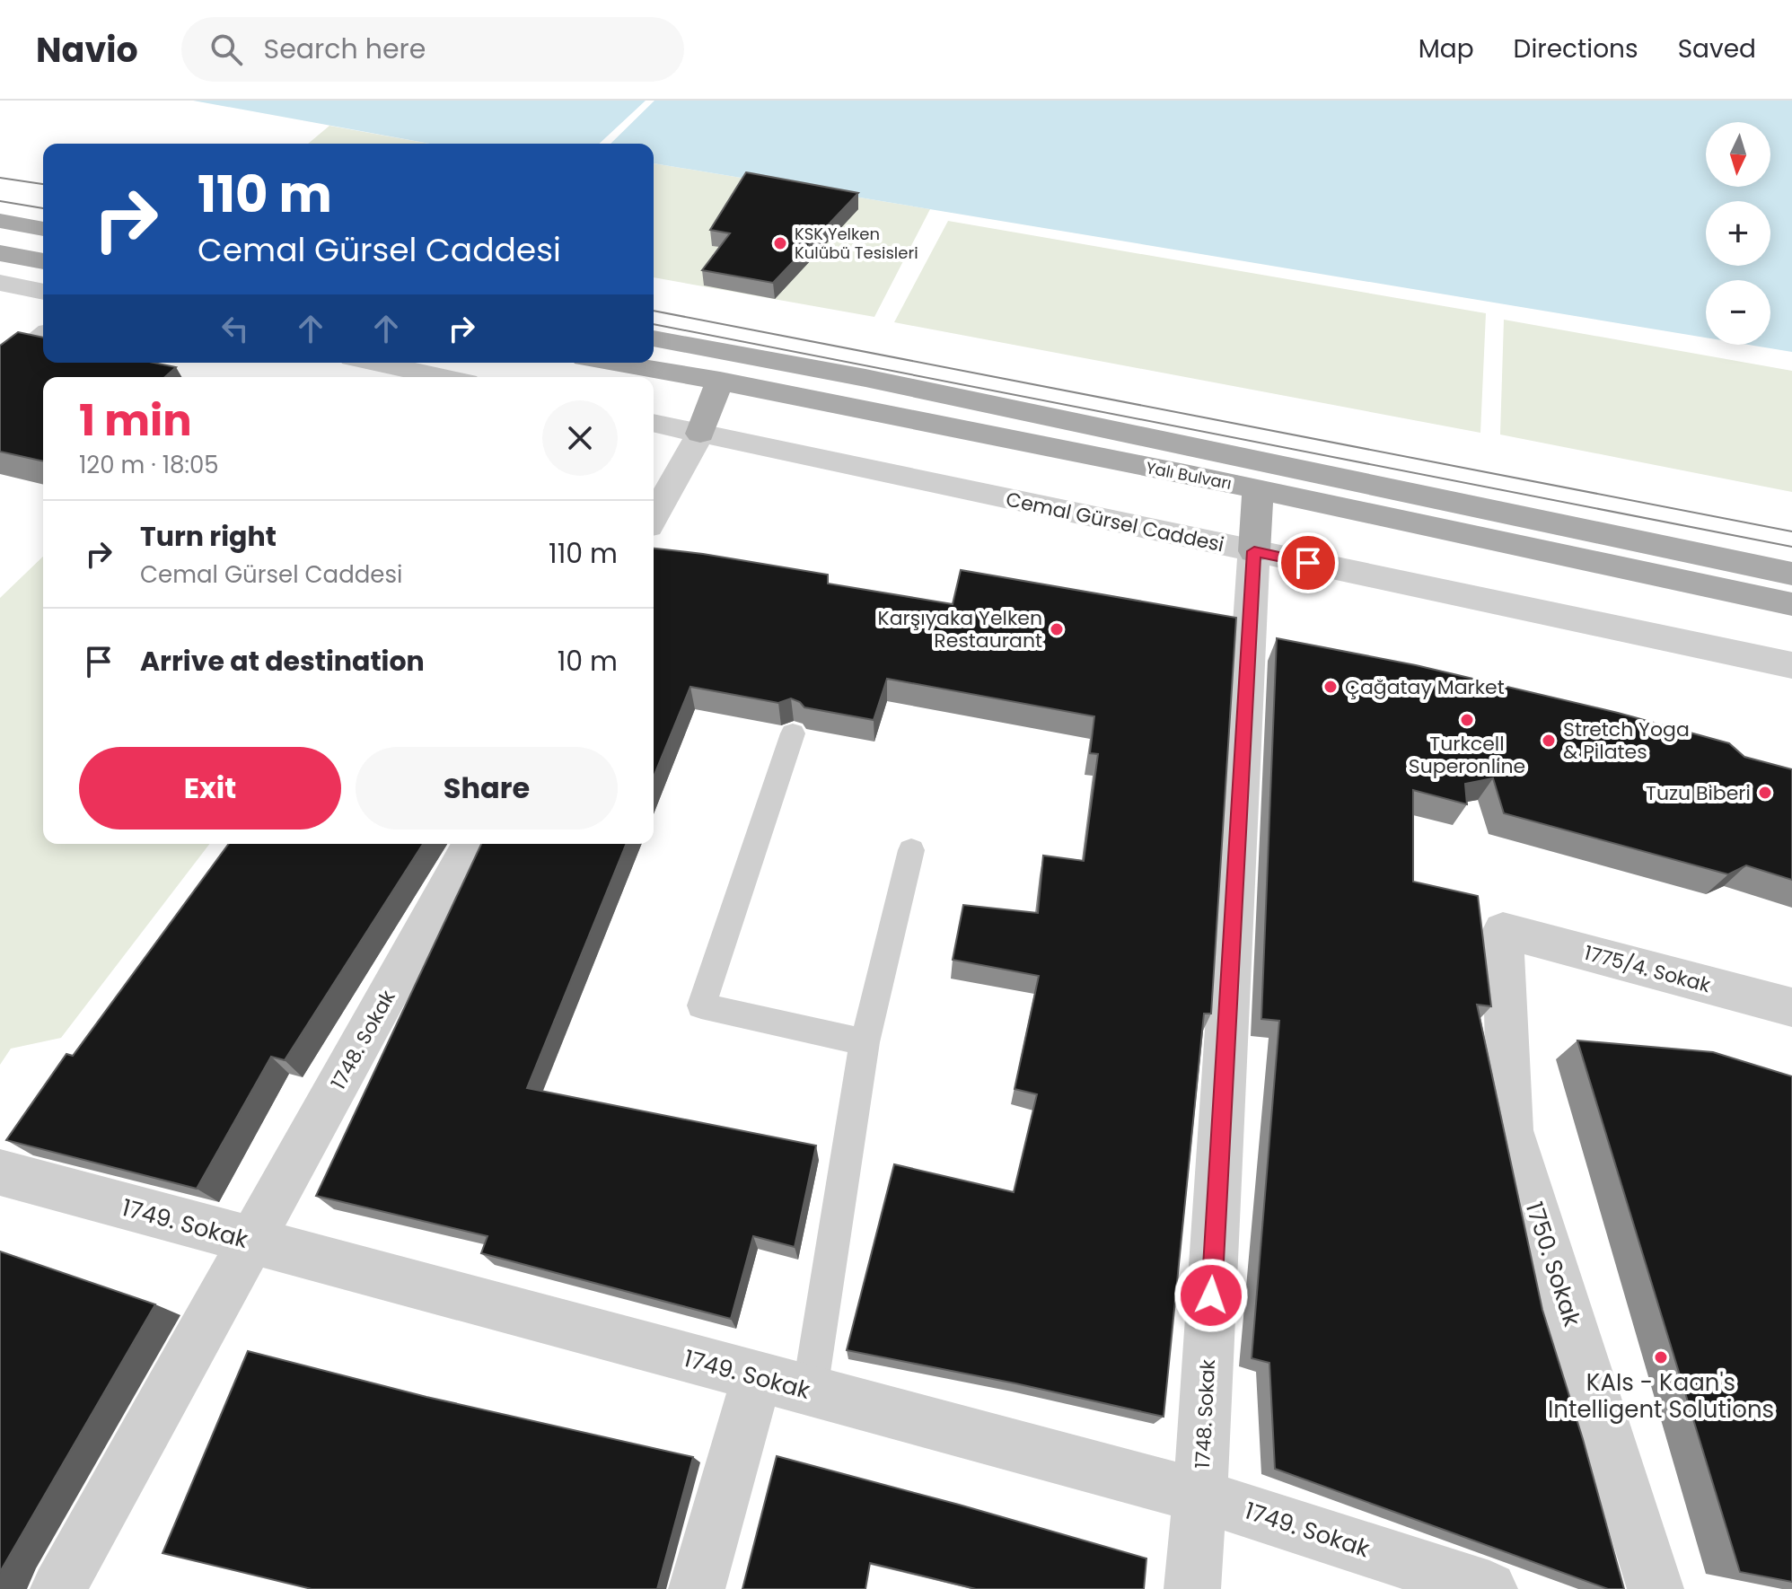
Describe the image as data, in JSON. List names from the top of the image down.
{
  "streets": {
    "main road": ["Yalı Bulvarı"],
    "street": [
      "Cemal Gürsel Caddesi",
      "1775/4. Sokak",
      "1748. Sokak",
      "1749. Sokak",
      "1750. Sokak"
    ]
  },
  "crossings": [
    ["Cemal Gürsel Caddesi", "1748. Sokak"],
    ["1775/4. Sokak", "1750. Sokak"],
    ["1748. Sokak", "1749. Sokak"]
  ],
  "places": [
    "KSK Yelken Kulübü Tesisleri",
    "Karşıyaka Yelken Restaurant",
    "Çağatay Market",
    "Turkcell Superonline",
    "Stretch Yoga & Pilates",
    "Tuzu Biberi",
    "KAIs - Kaan's Intelligent Solutions"
  ],
  "north": "bottom",
  "page": {
    "header": "Navio",
    "search": "Search here",
    "nav": ["Map", "Directions", "Saved"],
    "map_buttons": ["+", "−"],
    "turn": ["110 m", "Cemal Gürsel Caddesi"],
    "heading": ["1 min", "120 m · 18:05"],
    "list": [
      {
        "name": "Turn right",
        "note": "Cemal Gürsel Caddesi",
        "value": "110 m"
      },
      {
        "name": "Arrive at destination",
        "value": "10 m"
      }
    ],
    "buttons": ["Exit", "Share"]
  }
}
